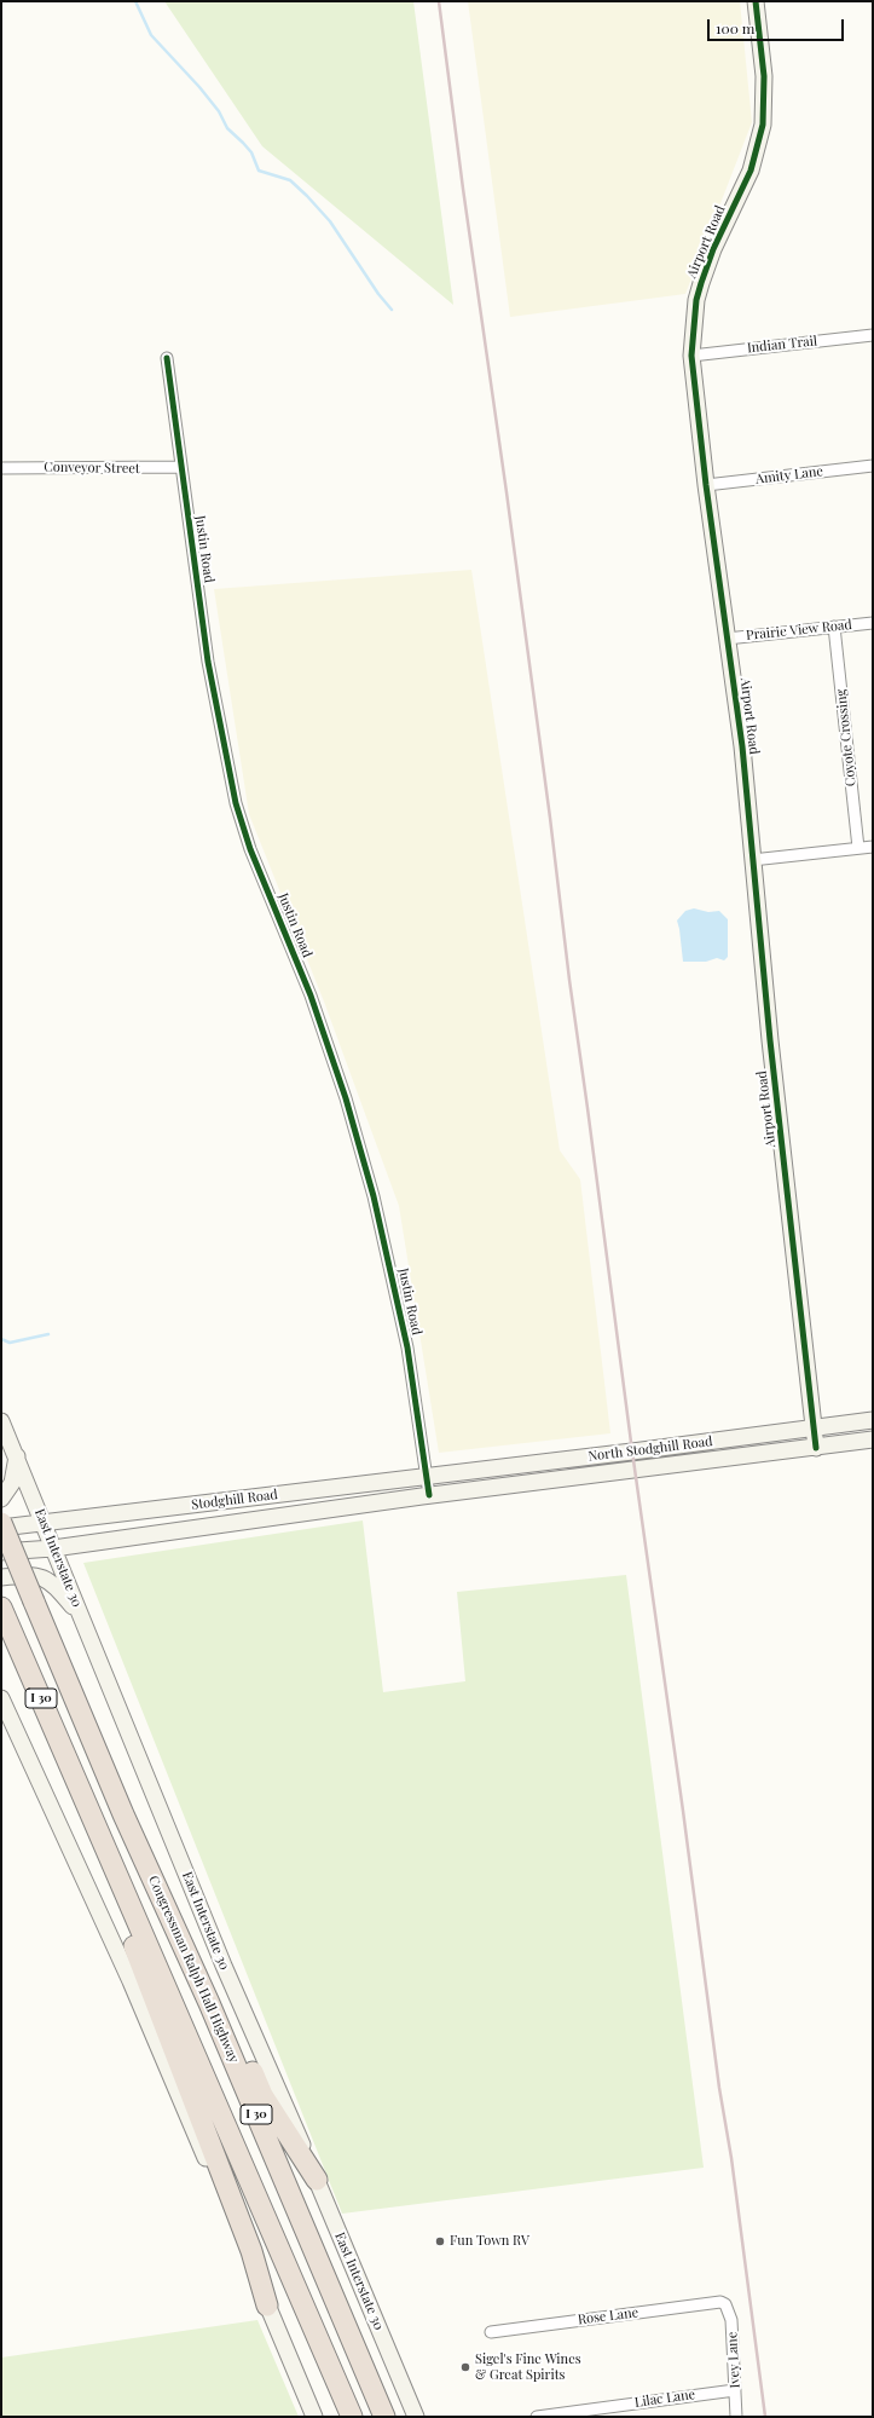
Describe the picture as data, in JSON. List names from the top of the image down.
{
  "streets": {
    "highway": ["I 30", "Congressman Ralph Hall Highway"],
    "main road": [
      "Airport Road",
      "North Stodghill Road",
      "Stodghill Road",
      "East Interstate 30"
    ],
    "street": [
      "Indian Trail",
      "Conveyor Street",
      "Amity Lane",
      "Justin Road",
      "Prairie View Road",
      "Coyote Crossing",
      "Rose Lane",
      "Ivey Lane",
      "Lilac Lane"
    ]
  },
  "crossings": [
    ["Airport Road", "Indian Trail"],
    ["Airport Road", "Amity Lane"],
    ["Airport Road", "Prairie View Road"],
    ["Airport Road", "North Stodghill Road"],
    ["Conveyor Street", "Justin Road"],
    ["Justin Road", "North Stodghill Road"],
    ["Justin Road", "Stodghill Road"],
    ["Prairie View Road", "Coyote Crossing"],
    ["North Stodghill Road", "Stodghill Road"],
    ["Stodghill Road", "East Interstate 30"],
    ["Rose Lane", "Ivey Lane"],
    ["Ivey Lane", "Lilac Lane"]
  ],
  "places": ["Fun Town RV", "Sigel's Fine Wines & Great Spirits"],
  "scale_bar": "100 m"
}
